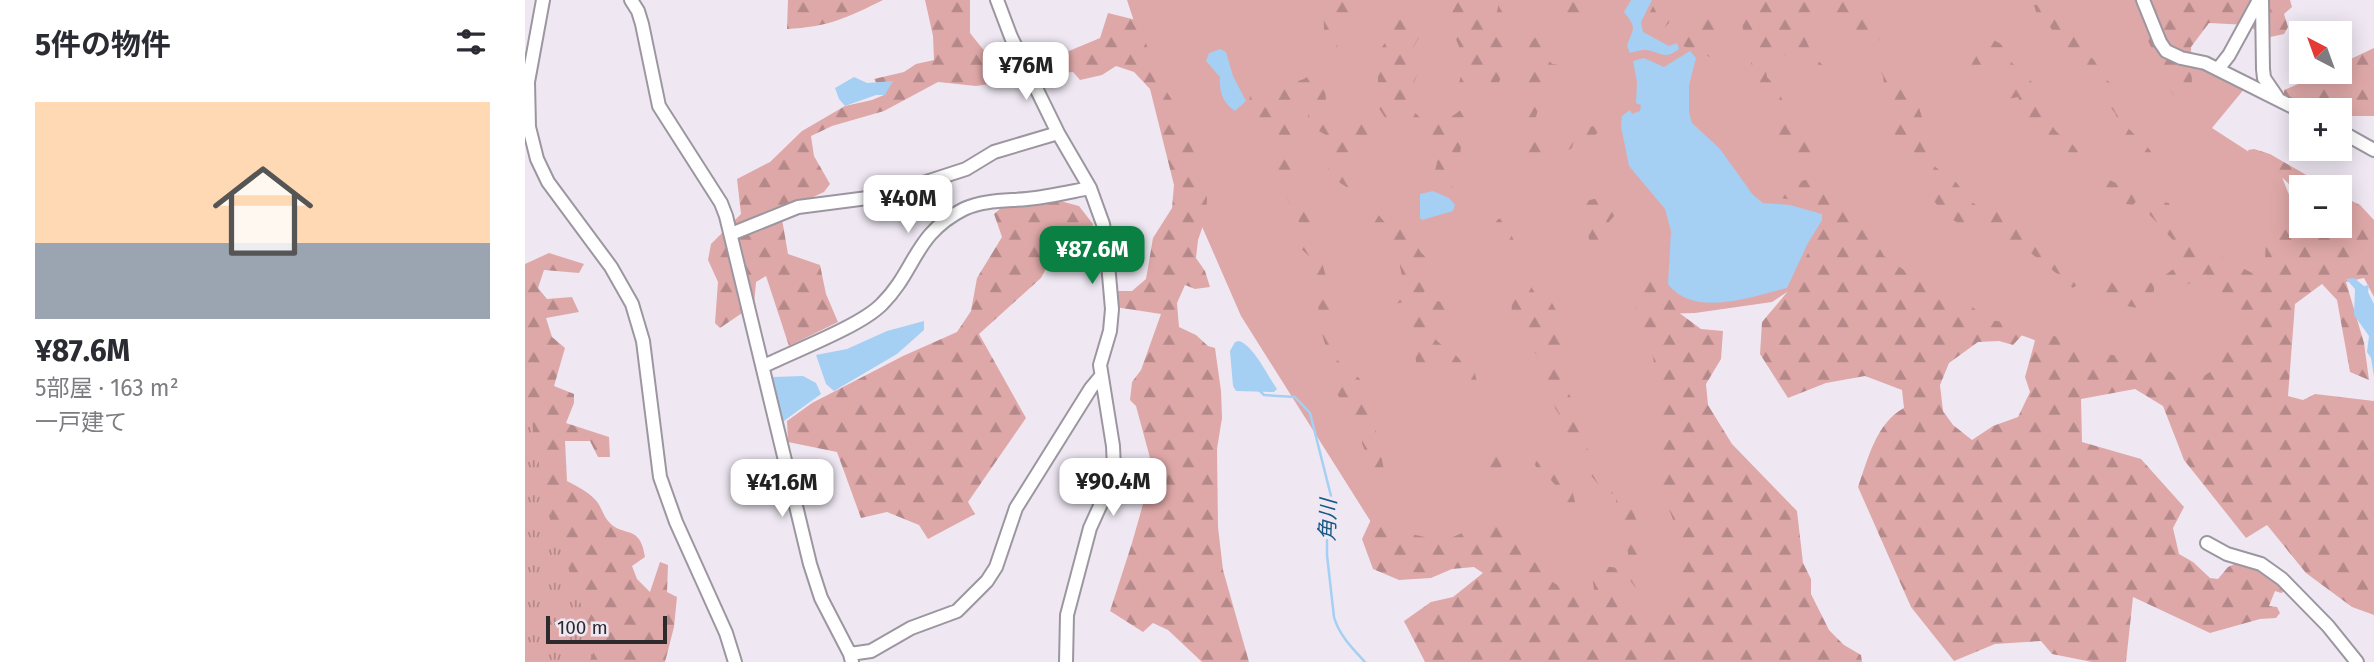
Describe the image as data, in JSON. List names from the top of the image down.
{
  "water": ["角川"],
  "scale_bar": "100 m",
  "north": "top left",
  "page": {
    "heading": "5件の物件",
    "map_buttons": ["+", "−"],
    "price": [
      "¥76M",
      "¥40M",
      "¥87.6M",
      "¥90.4M",
      "¥41.6M"
    ],
    "list": [
      {
        "name": "¥87.6M",
        "note": "5部屋 · 163 m² · 一戸建て"
      }
    ],
    "scale": "100 m"
  }
}
